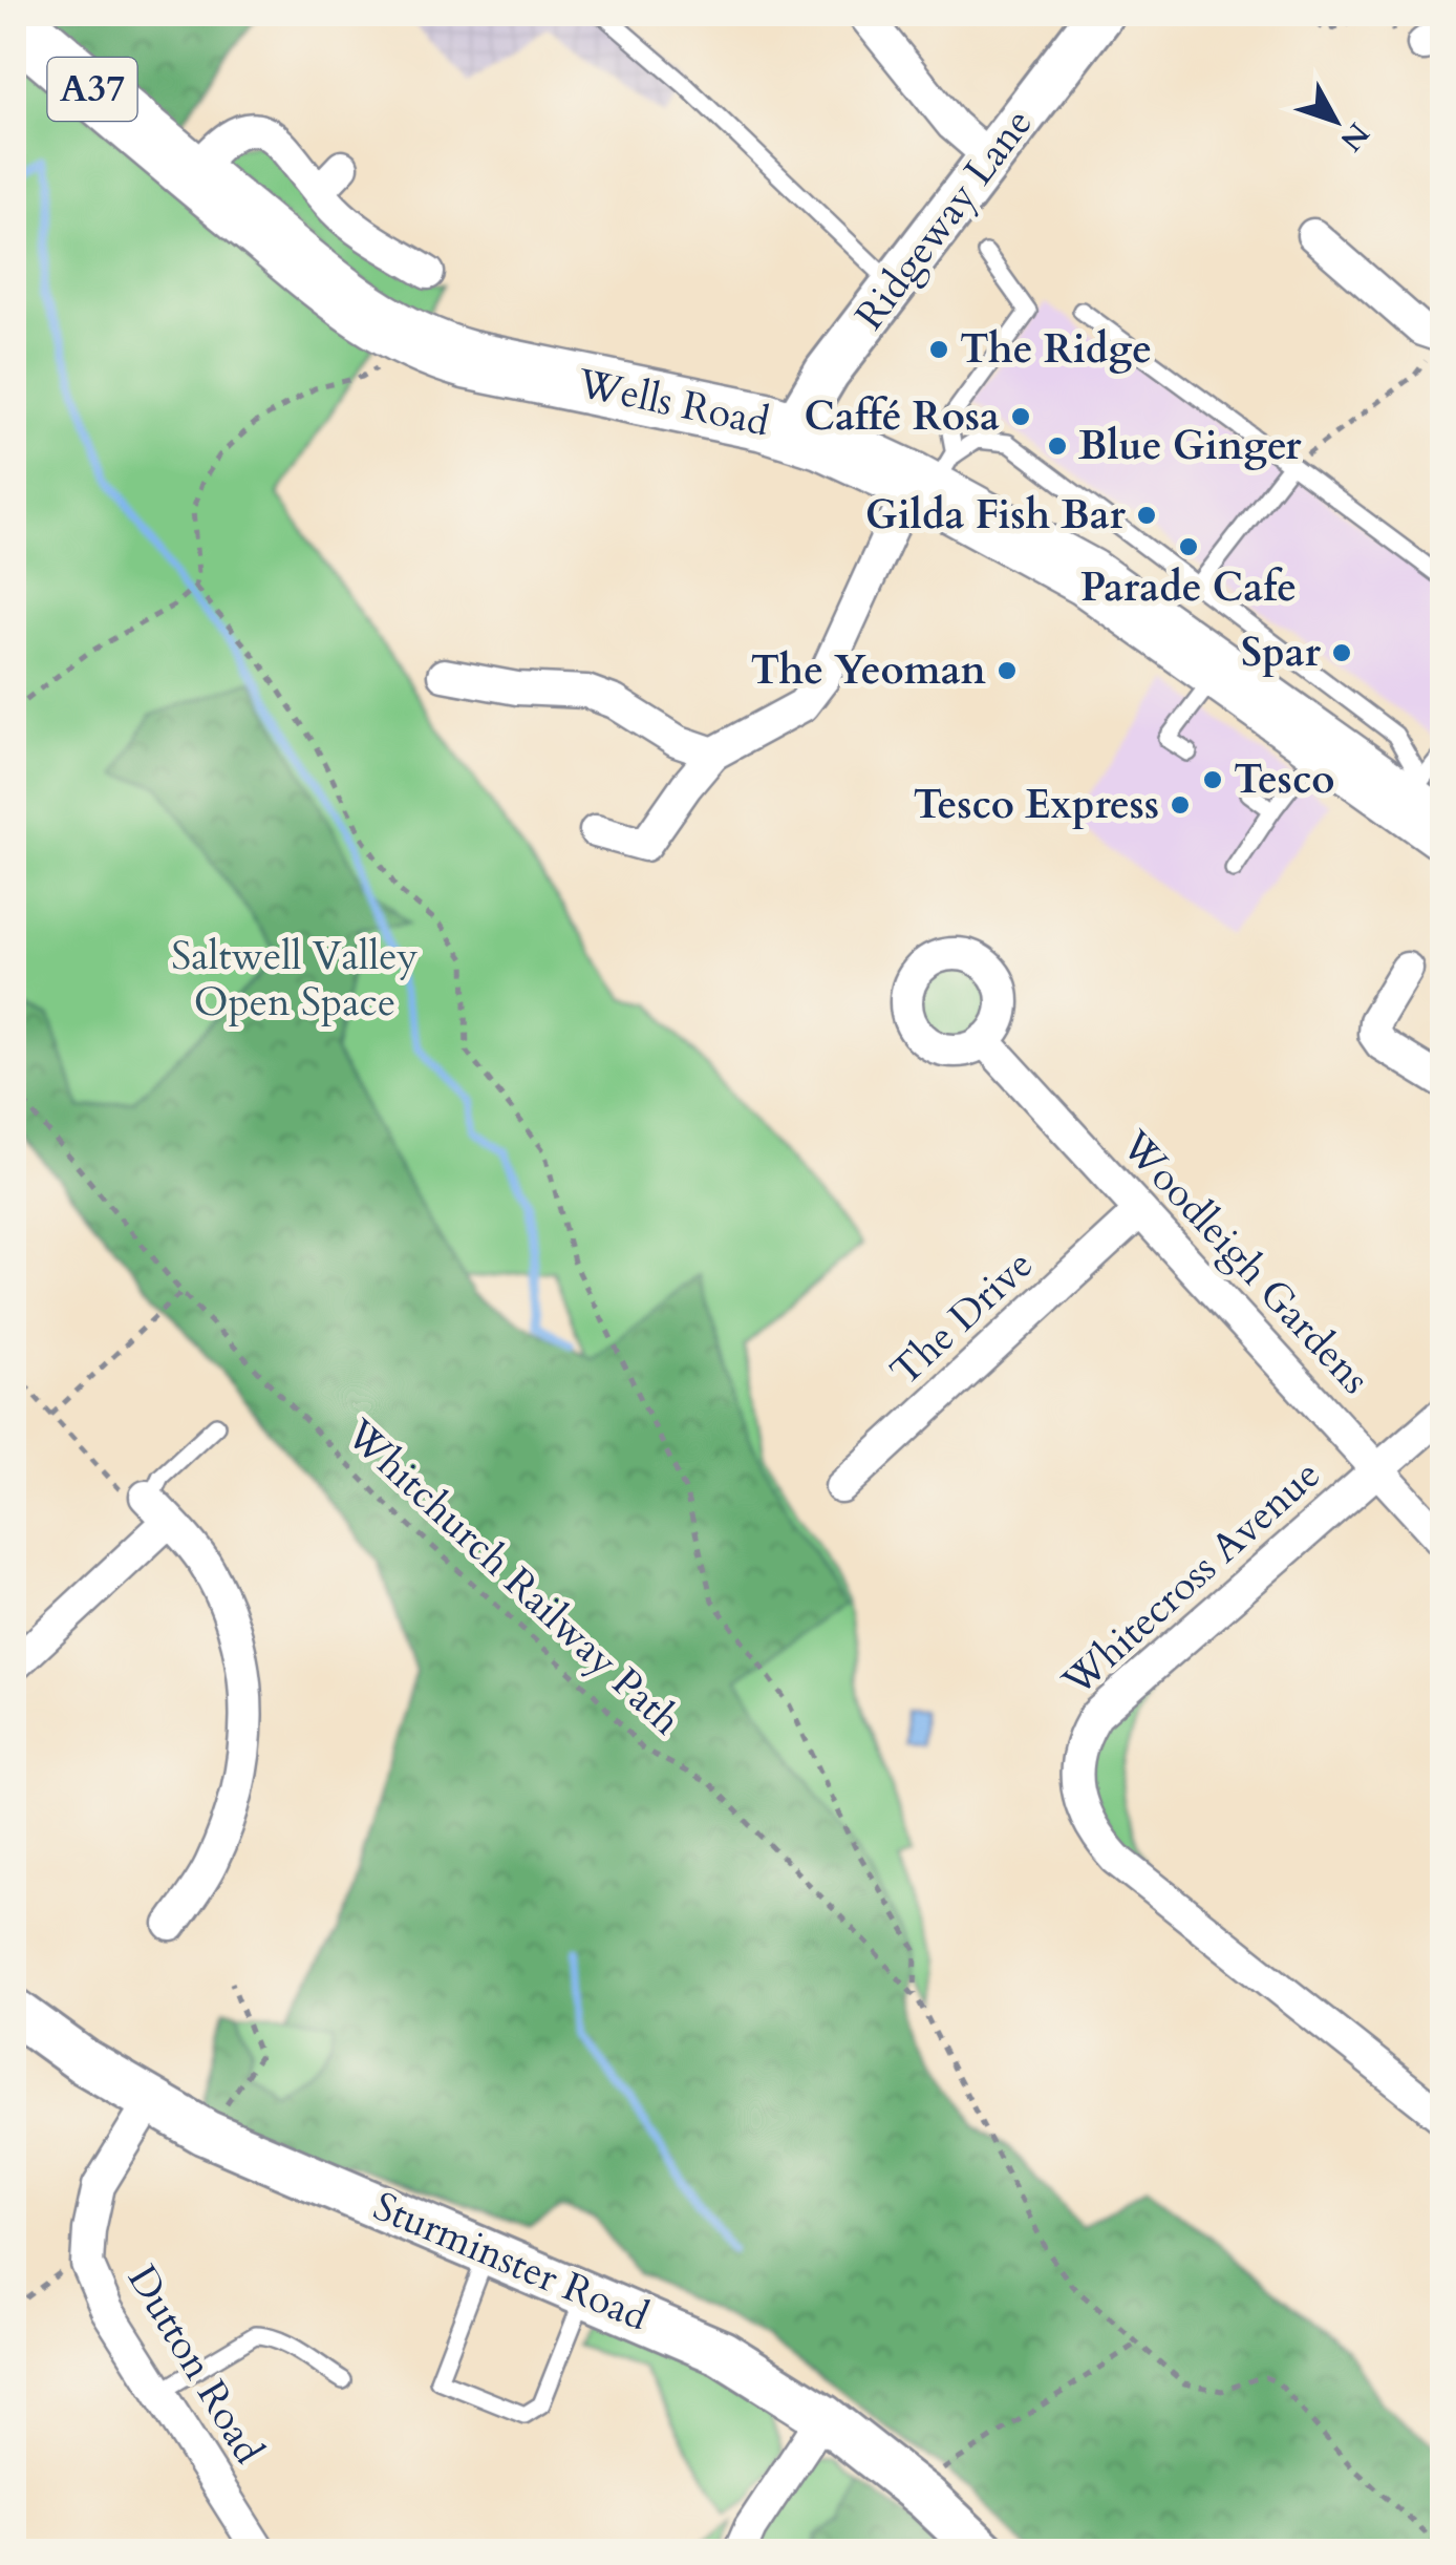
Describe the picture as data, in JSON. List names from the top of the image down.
{
  "streets": {
    "highway": ["A37", "Wells Road"],
    "street": [
      "Ridgeway Lane",
      "Woodleigh Gardens",
      "The Drive",
      "Whitecross Avenue",
      "Sturminster Road",
      "Dutton Road"
    ],
    "path": ["Whitchurch Railway Path"]
  },
  "crossings": [
    ["A37", "Wells Road"],
    ["Ridgeway Lane", "Wells Road"],
    ["Woodleigh Gardens", "The Drive"],
    ["Woodleigh Gardens", "Whitecross Avenue"],
    ["Sturminster Road", "Dutton Road"]
  ],
  "parks": ["Saltwell Valley Open Space"],
  "places": [
    "The Ridge",
    "Caffé Rosa",
    "Blue Ginger",
    "Gilda Fish Bar",
    "Parade Cafe",
    "Spar",
    "The Yeoman",
    "Tesco",
    "Tesco Express"
  ],
  "north": "bottom right"
}
